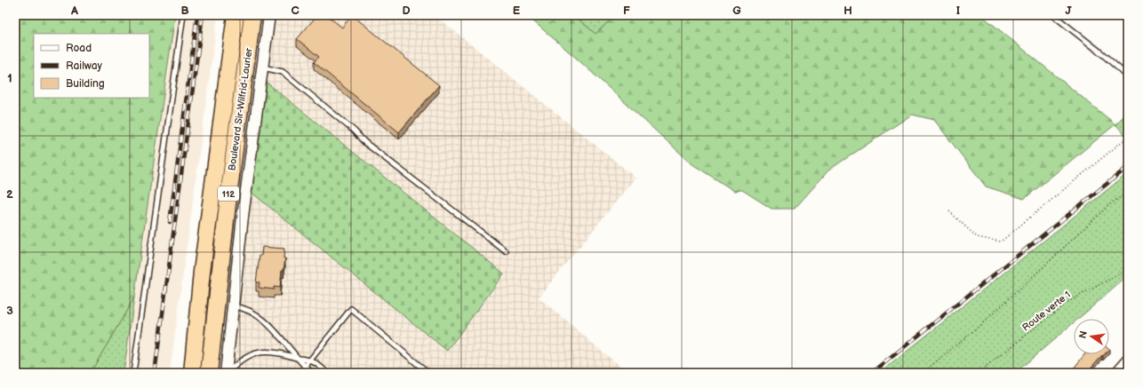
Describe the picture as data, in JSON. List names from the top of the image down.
{
  "streets": {
    "highway": ["Boulevard Sir-Wilfrid-Laurier", "112"],
    "path": ["Route verte 1"]
  },
  "legend": ["Road", "Railway", "Building"],
  "north": "left",
  "grid": {
    "columns": [
      "A",
      "B",
      "C",
      "D",
      "E",
      "F",
      "G",
      "H",
      "I",
      "J"
    ],
    "rows": ["1", "2", "3"]
  }
}
